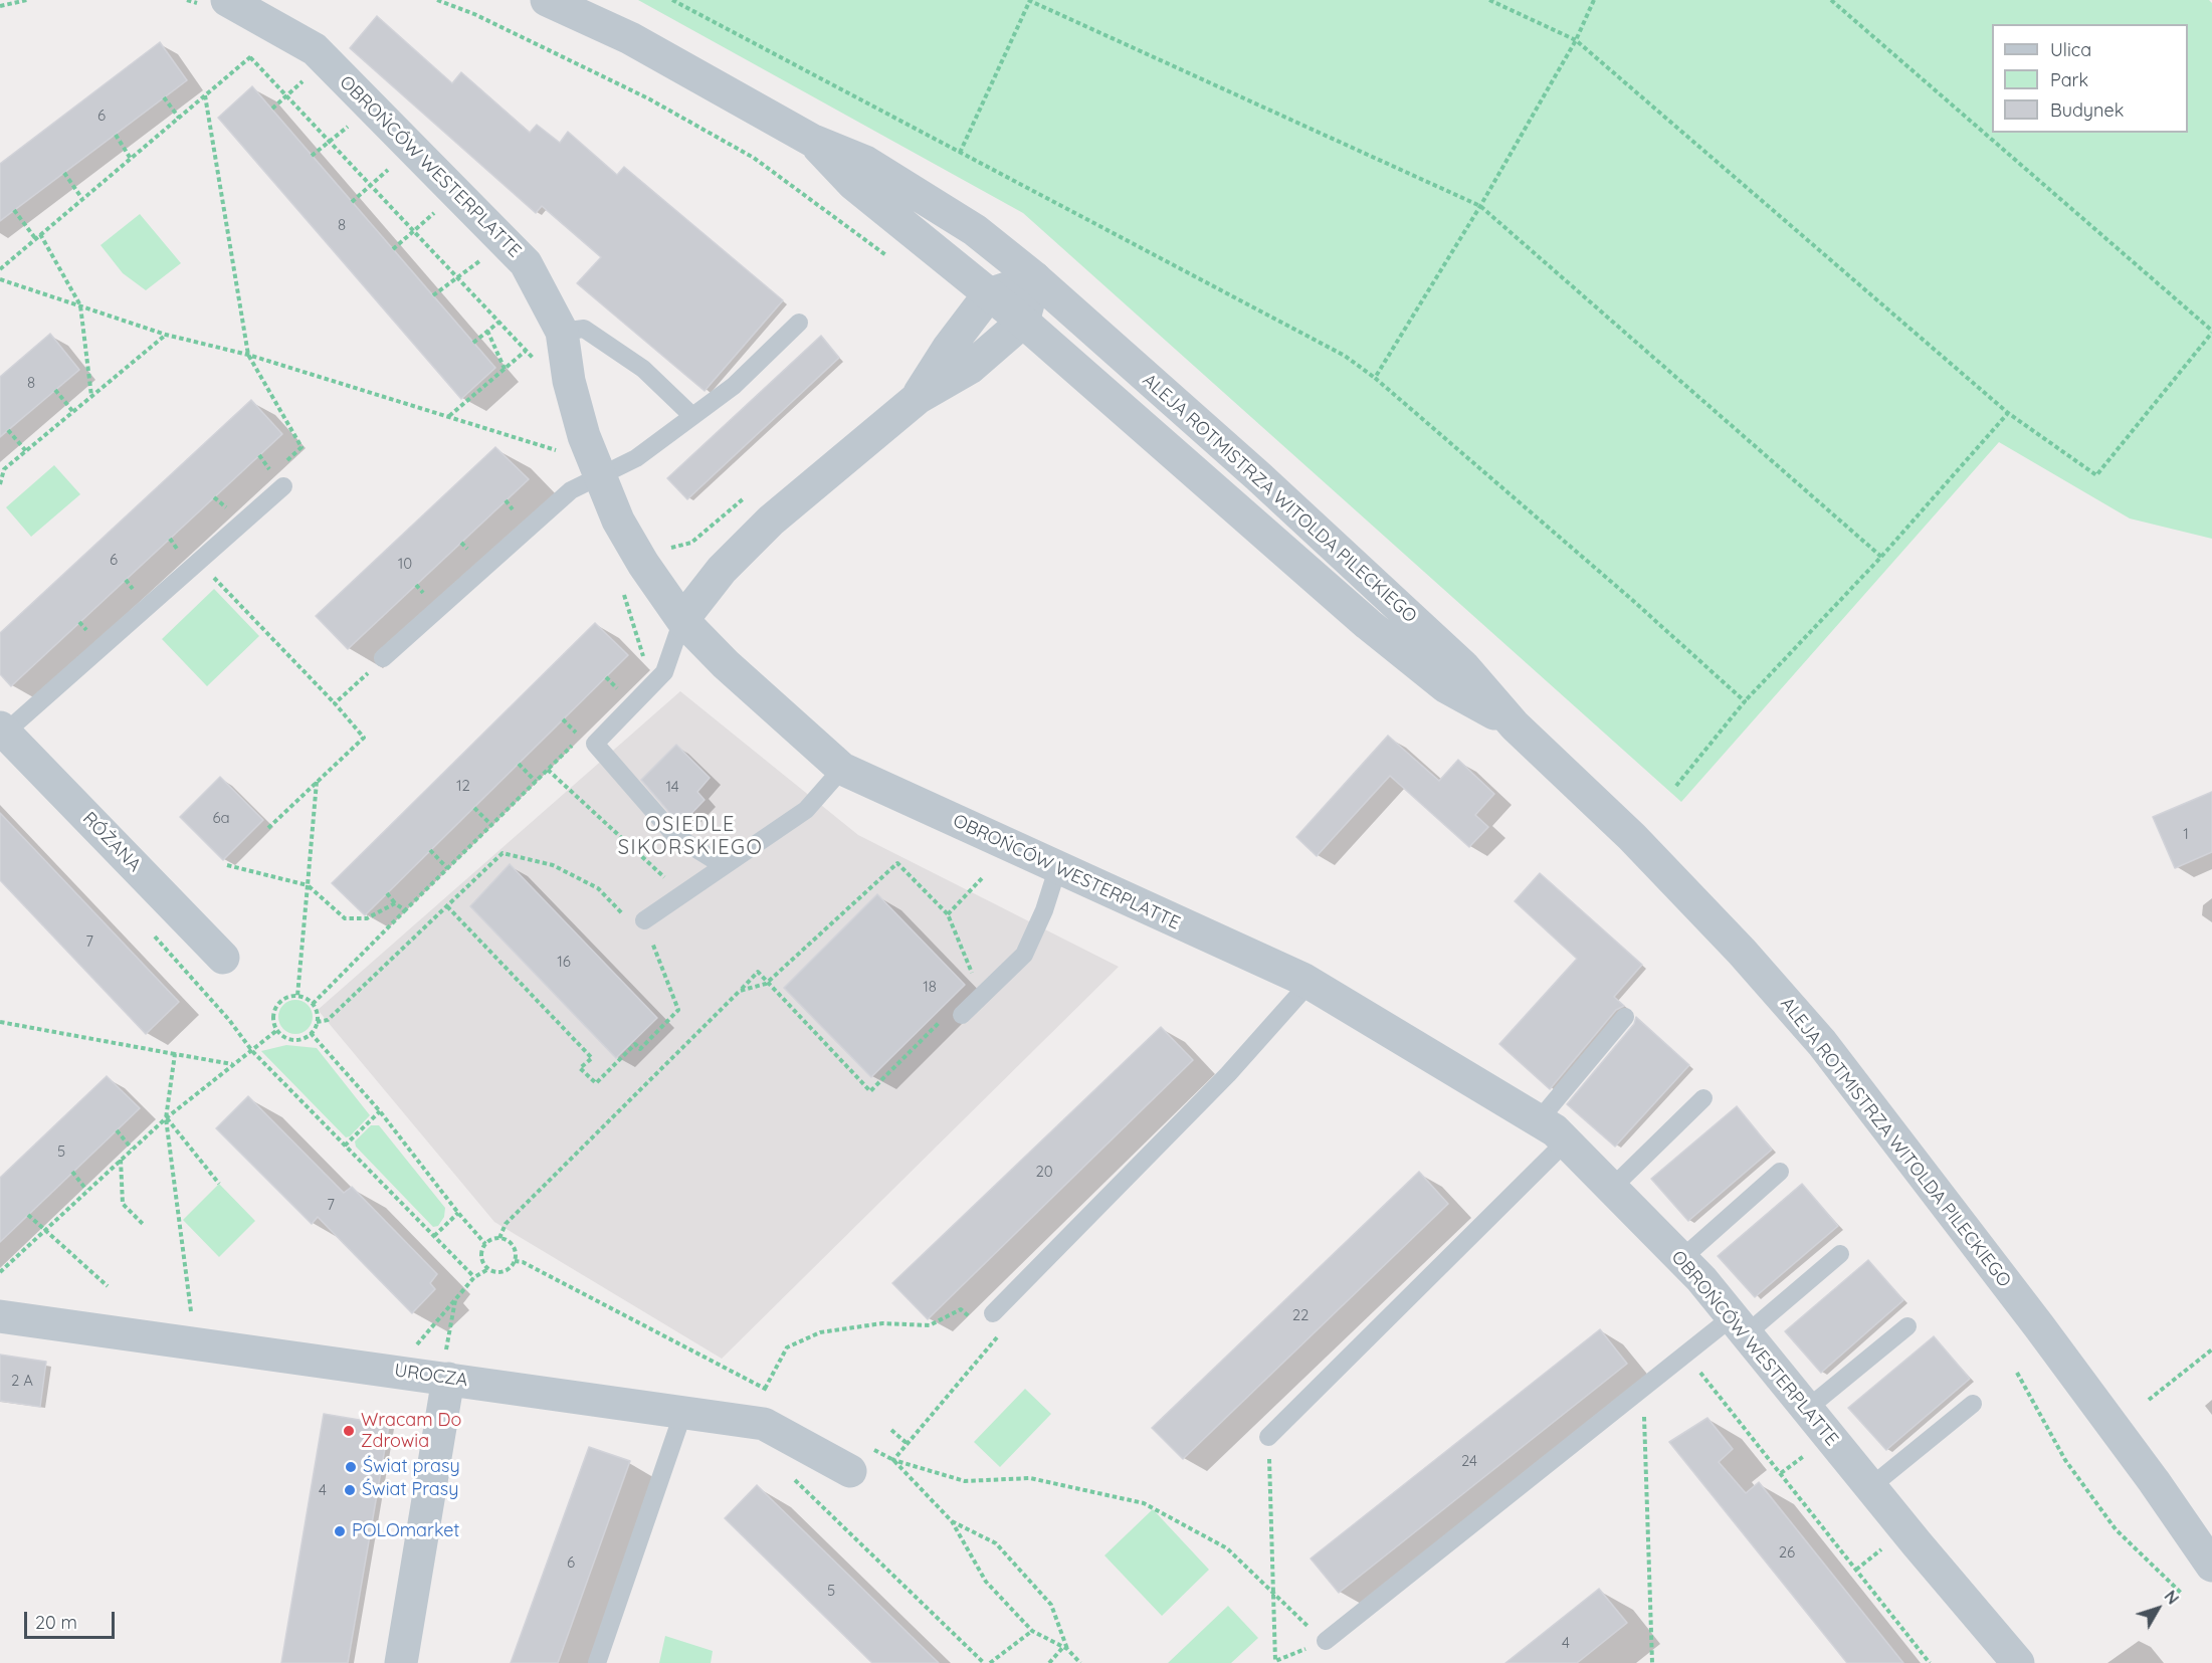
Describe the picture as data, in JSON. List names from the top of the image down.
{
  "streets": {
    "street": [
      "OBROŃCÓW WESTERPLATTE",
      "ALEJA ROTMISTRZA WITOLDA PILECKIEGO",
      "RÓŻANA",
      "UROCZA"
    ]
  },
  "districts": ["OSIEDLE SIKORSKIEGO"],
  "places": [
    "Wracam Do Zdrowia",
    "Świat prasy",
    "Świat Prasy",
    "POLOmarket"
  ],
  "house_numbers": [
    "6",
    "8",
    "8",
    "6",
    "10",
    "12",
    "14",
    "6a",
    "1",
    "7",
    "16",
    "18",
    "5",
    "20",
    "7",
    "22",
    "2 A",
    "24",
    "4",
    "26",
    "6",
    "5",
    "4"
  ],
  "legend": ["Ulica", "Park", "Budynek"],
  "scale_bar": "20 m",
  "north": "top right"
}
